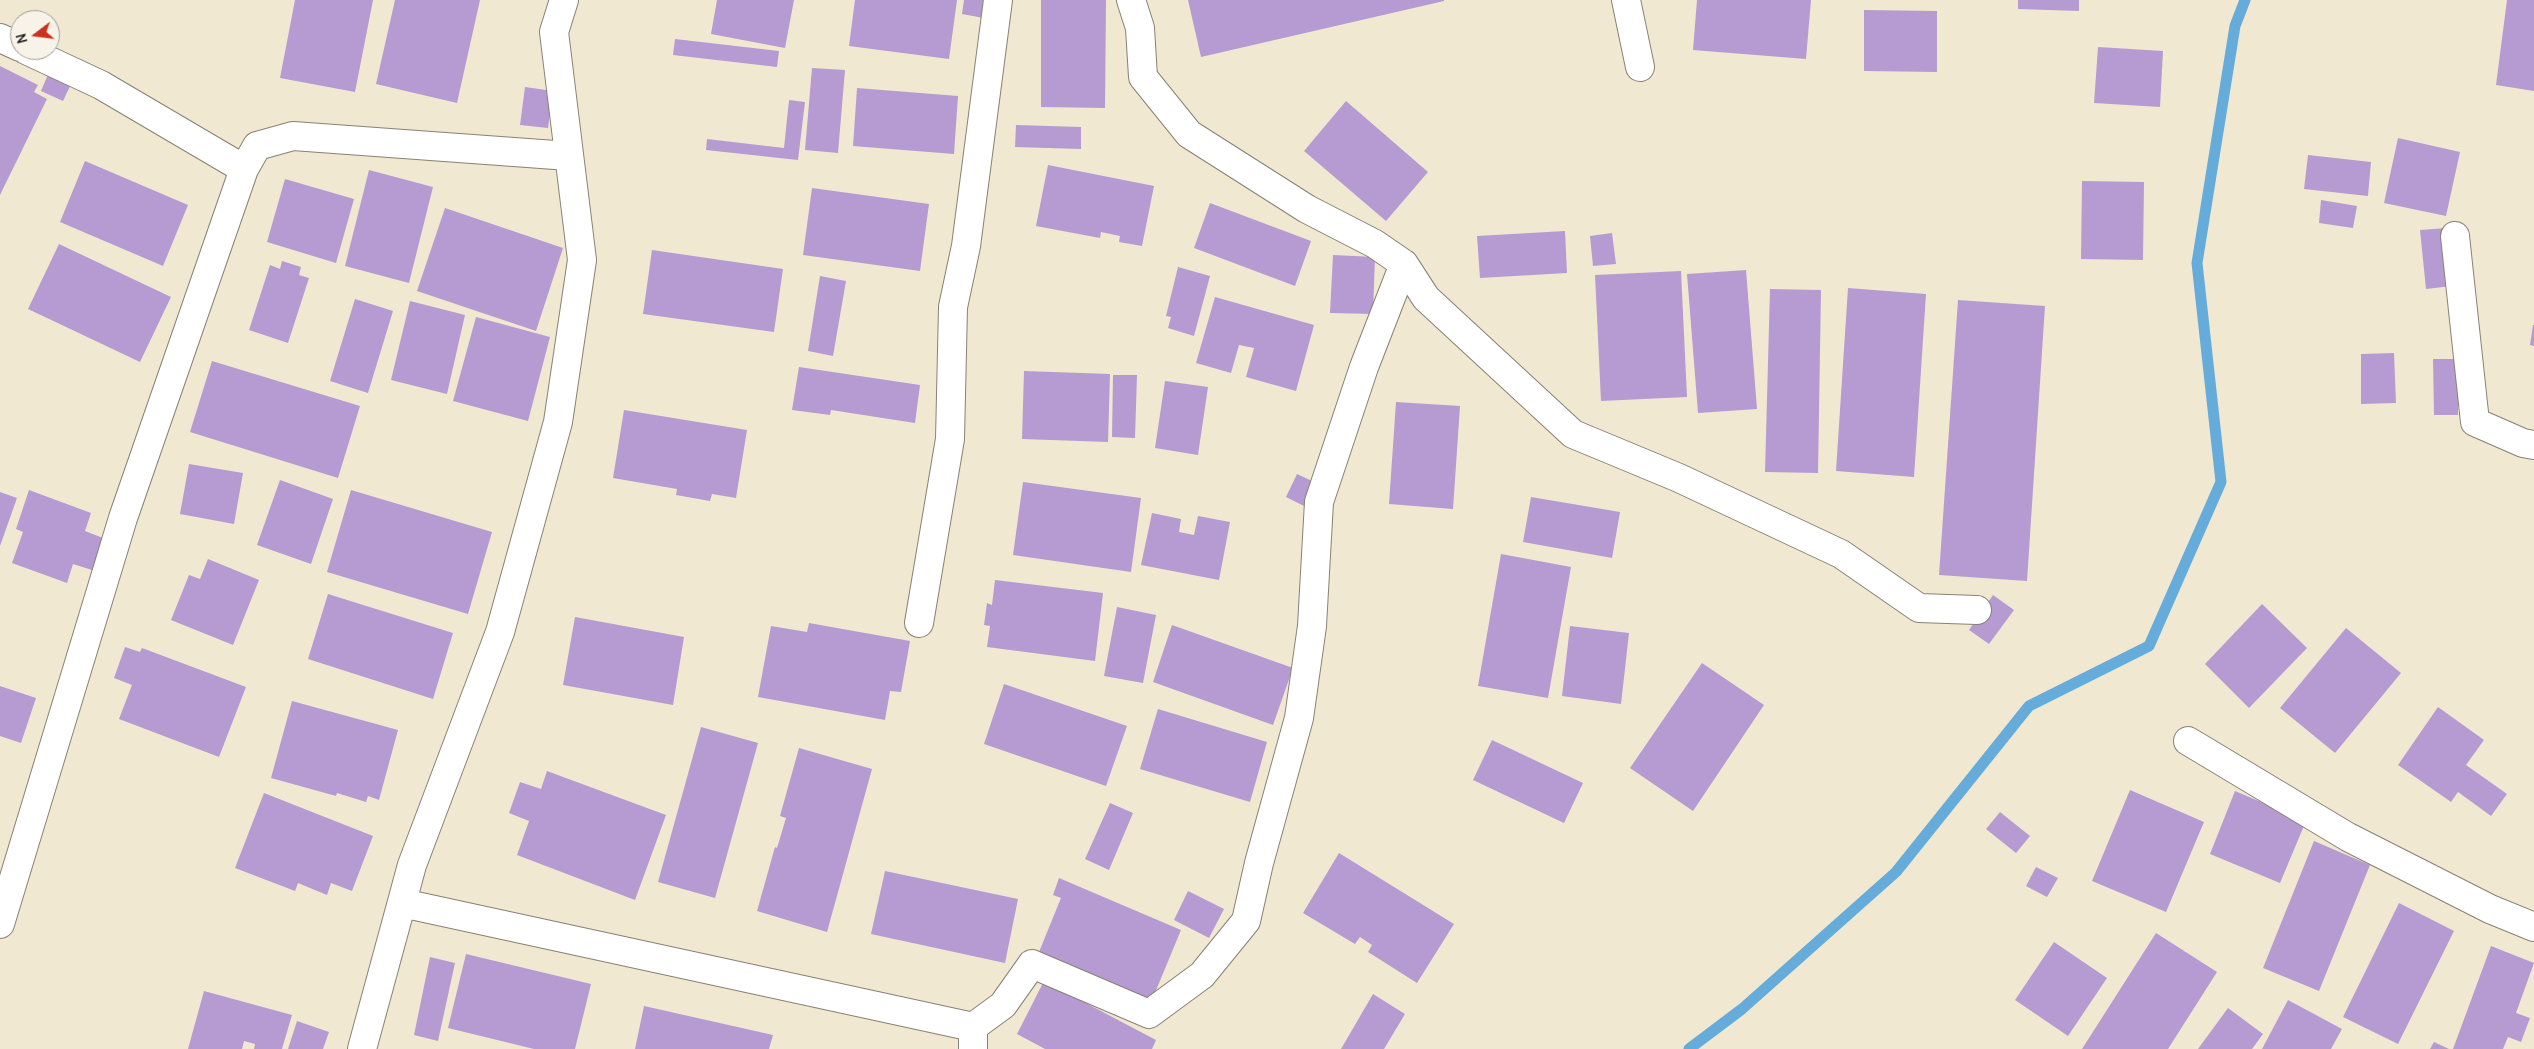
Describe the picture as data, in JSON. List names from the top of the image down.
{
  "north": "left"
}
